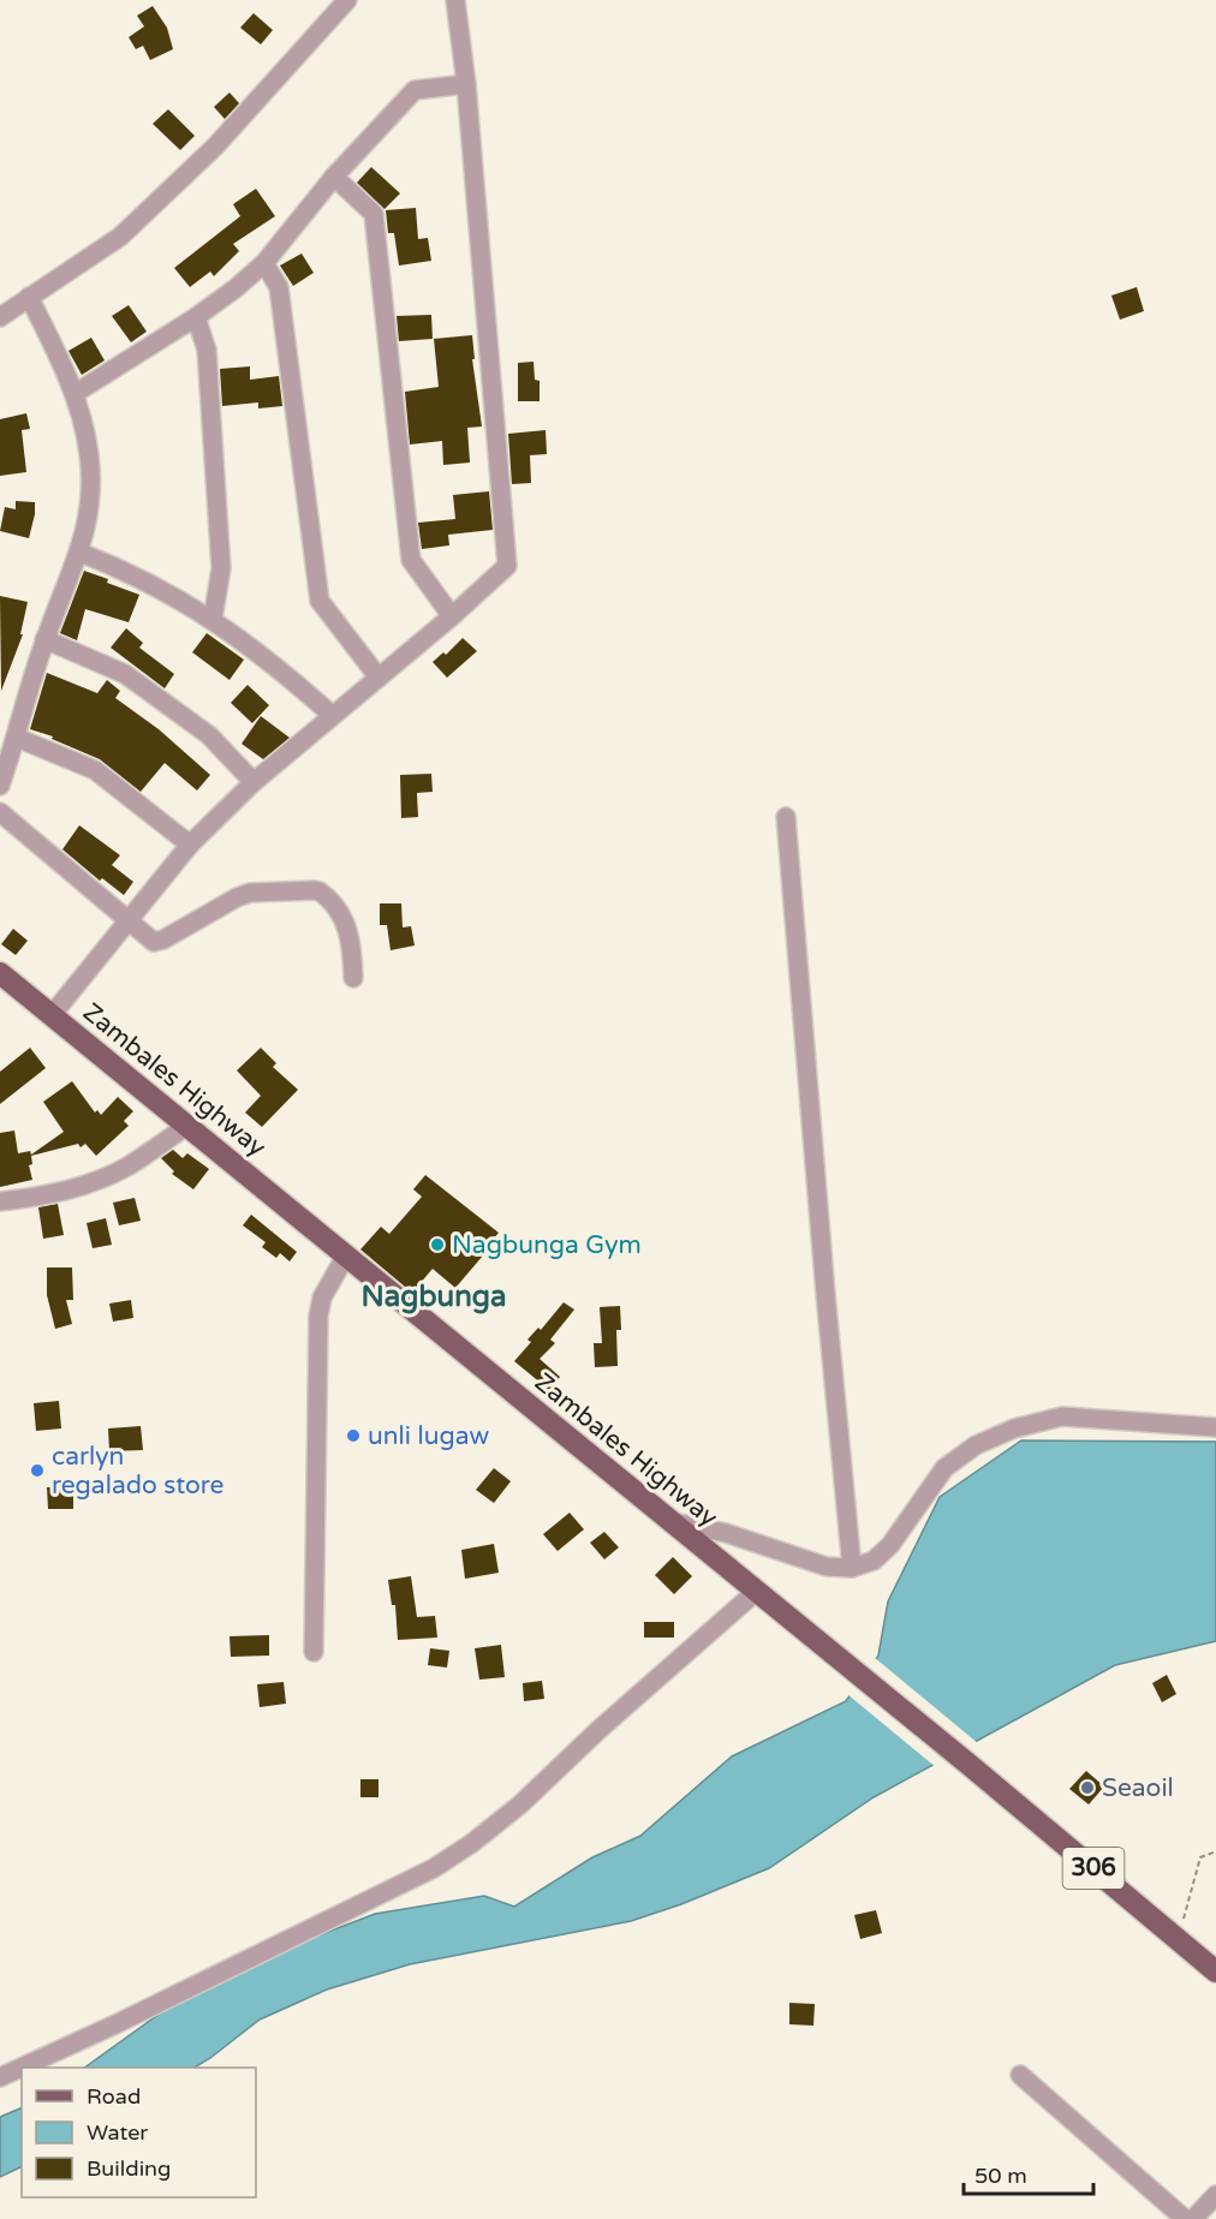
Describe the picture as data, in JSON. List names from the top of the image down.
{
  "streets": {
    "main road": ["Zambales Highway", "306"]
  },
  "districts": ["Nagbunga"],
  "places": [
    "Nagbunga Gym",
    "unli lugaw",
    "carlyn regalado store",
    "Seaoil"
  ],
  "legend": ["Road", "Water", "Building"],
  "scale_bar": "50 m"
}
